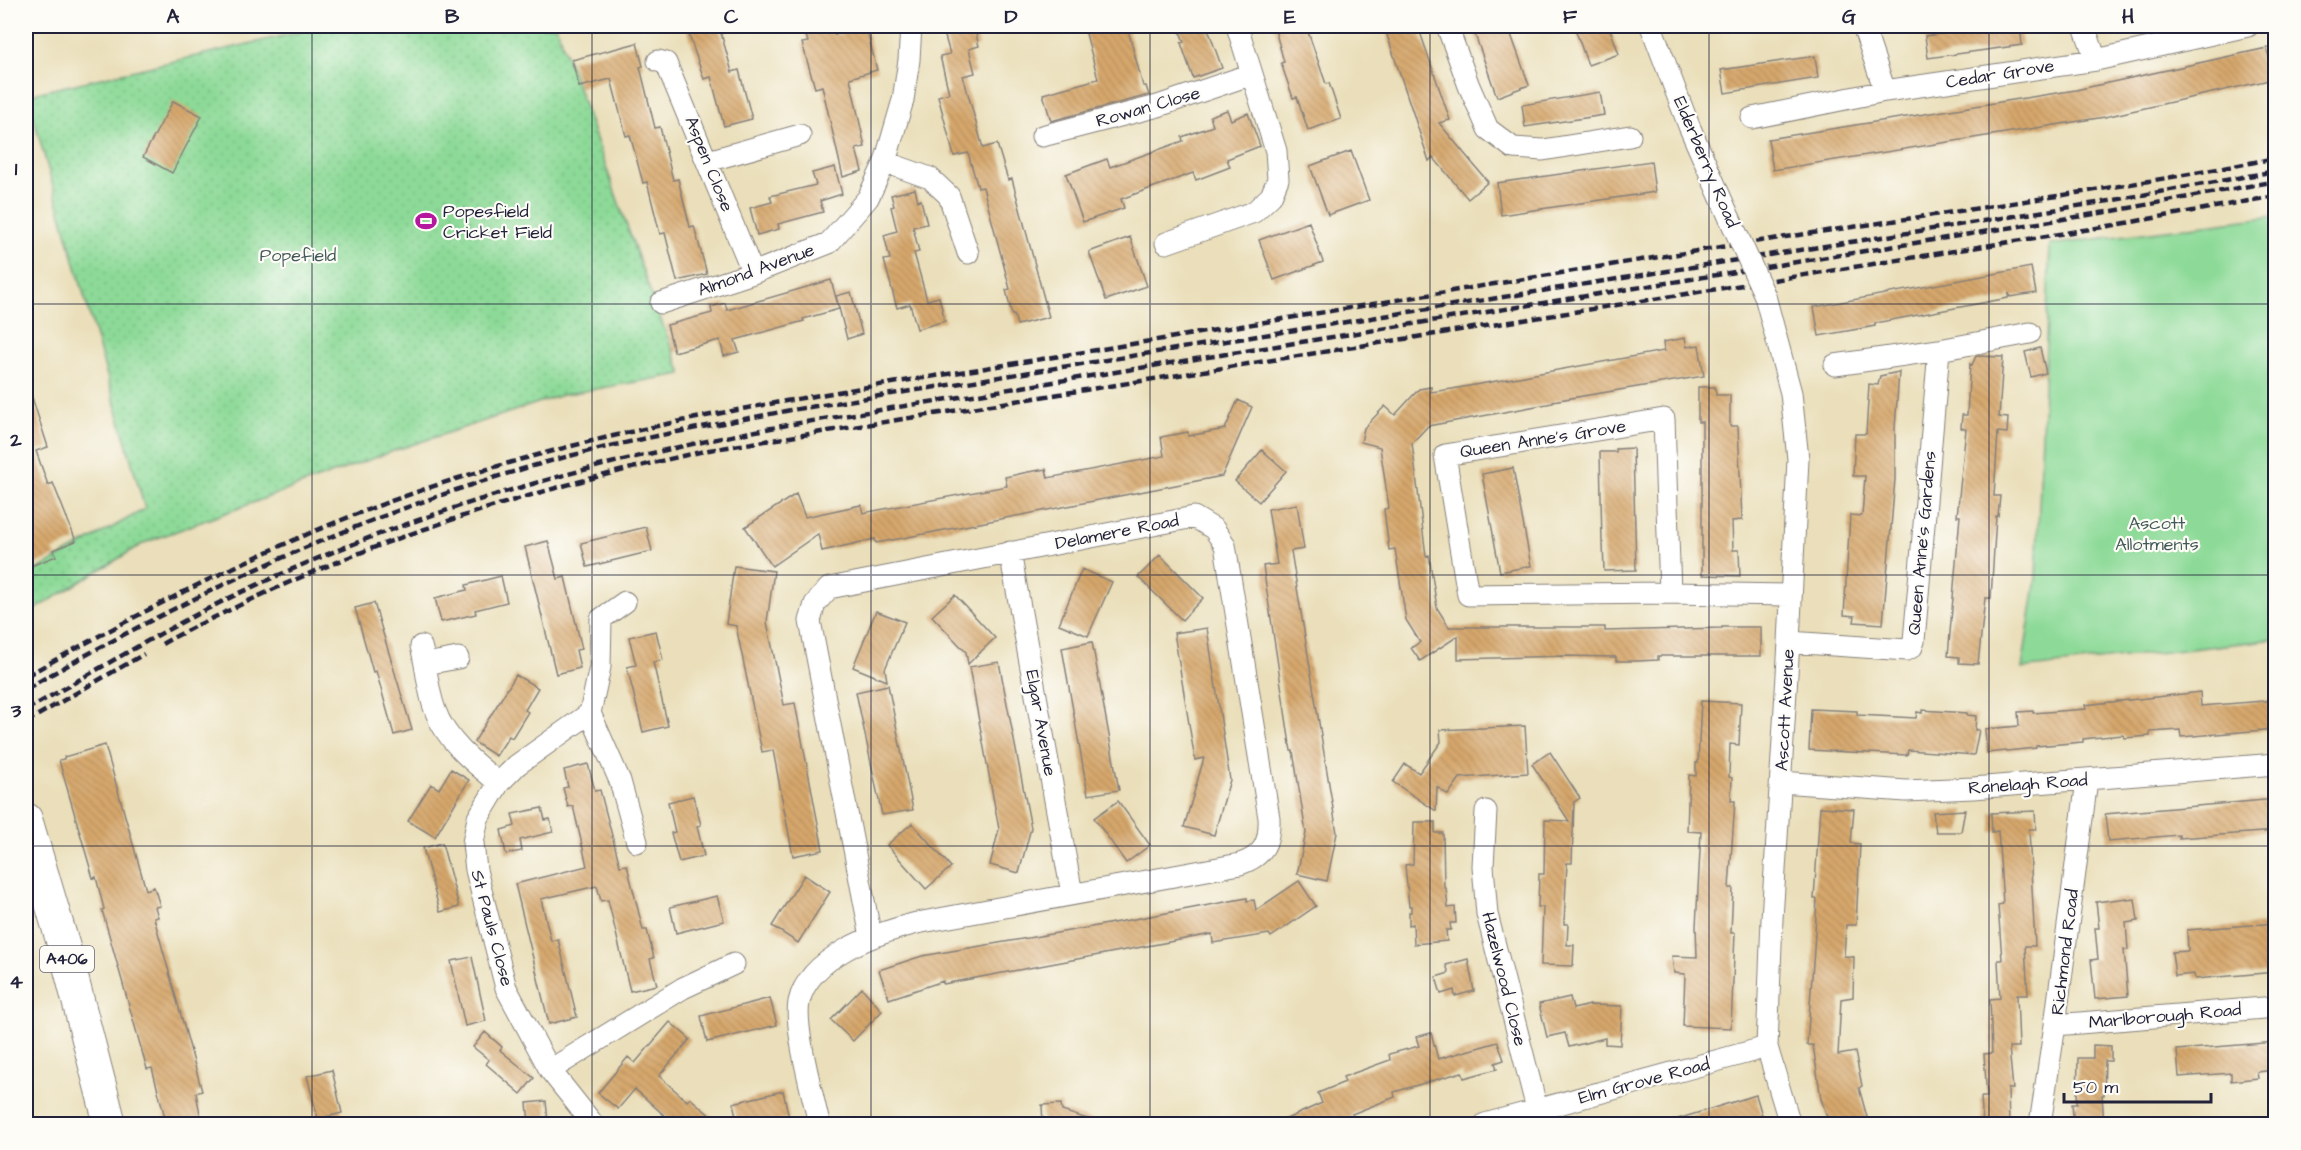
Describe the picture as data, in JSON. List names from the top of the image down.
{
  "streets": {
    "highway": ["A406"],
    "street": [
      "Cedar Grove",
      "Rowan Close",
      "Elderberry Road",
      "Aspen Close",
      "Almond Avenue",
      "Queen Anne's Grove",
      "Delamere Road",
      "Queen Anne's Gardens",
      "Ascott Avenue",
      "Elgar Avenue",
      "Ranelagh Road",
      "St Pauls Close",
      "Richmond Road",
      "Hazelwood Close",
      "Marlborough Road",
      "Elm Grove Road"
    ]
  },
  "crossings": [
    ["Elderberry Road", "Ascott Avenue"],
    ["Aspen Close", "Almond Avenue"],
    ["Queen Anne's Grove", "Ascott Avenue"],
    ["Delamere Road", "Elgar Avenue"],
    ["Queen Anne's Gardens", "Ascott Avenue"],
    ["Ascott Avenue", "Ranelagh Road"],
    ["Ascott Avenue", "Elm Grove Road"],
    ["Ranelagh Road", "Richmond Road"],
    ["Richmond Road", "Marlborough Road"],
    ["Hazelwood Close", "Elm Grove Road"]
  ],
  "parks": ["Popefield", "Ascott Allotments"],
  "places": {
    "sports": ["Popesfield Cricket Field"]
  },
  "scale_bar": "50 m",
  "grid": {
    "columns": [
      "A",
      "B",
      "C",
      "D",
      "E",
      "F",
      "G",
      "H"
    ],
    "rows": [
      "1",
      "2",
      "3",
      "4"
    ]
  }
}
